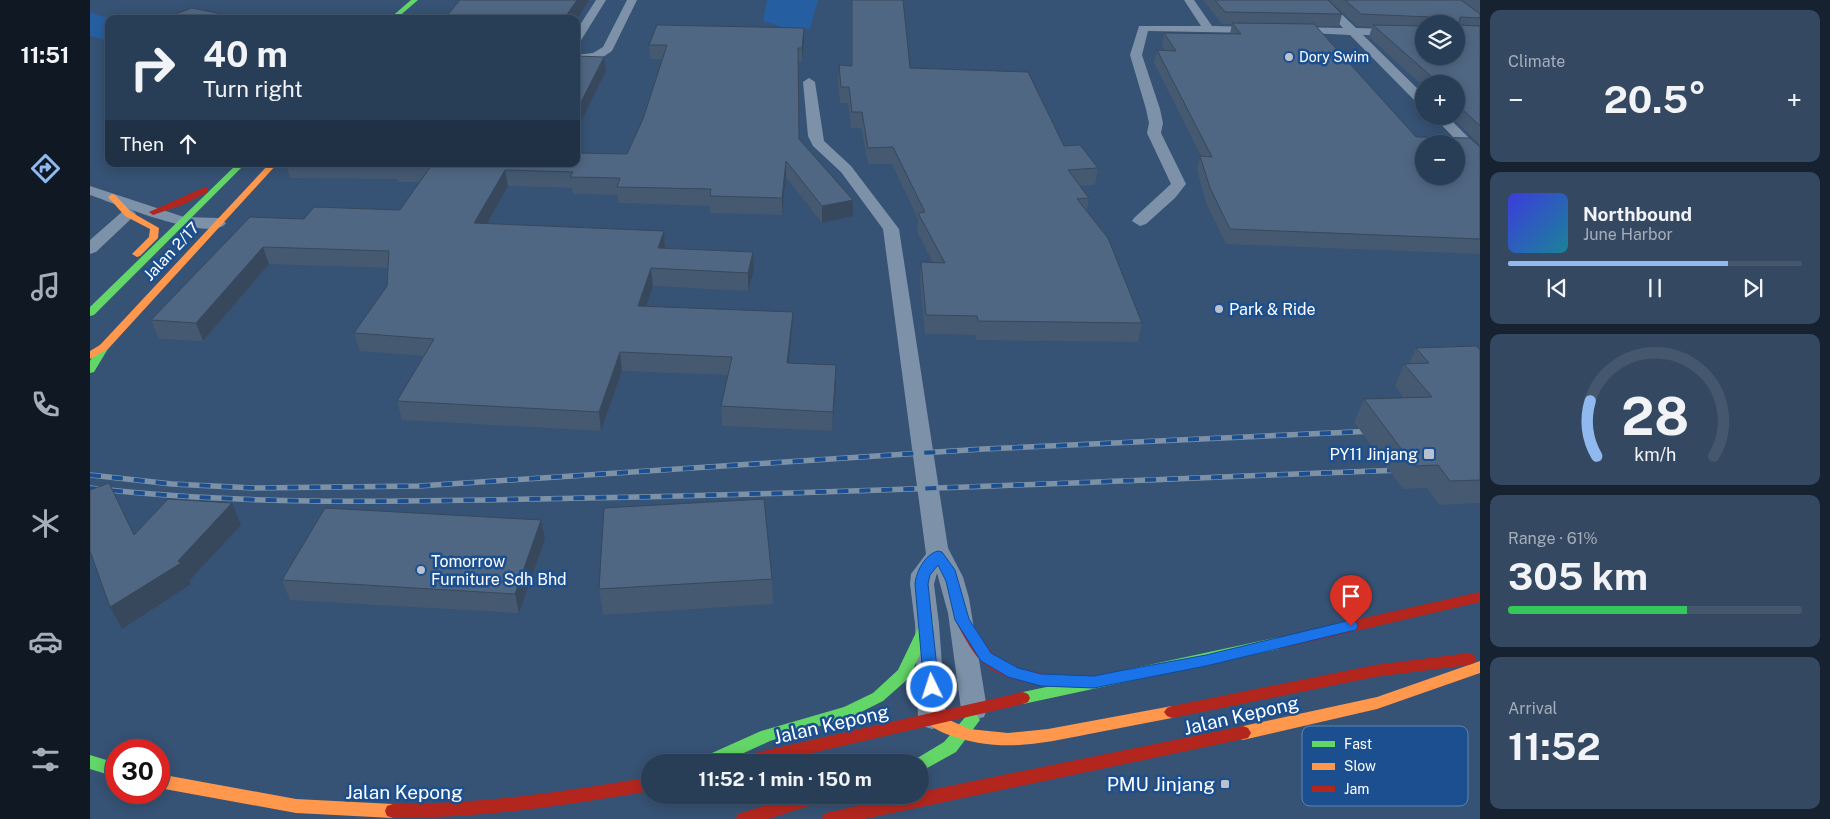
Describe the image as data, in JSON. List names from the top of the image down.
{
  "streets": {
    "main road": ["Jalan 2/17", "Jalan Kepong"]
  },
  "places": {
    "other": ["Dory Swim", "Park & Ride", "Tomorrow Furniture Sdh Bhd"],
    "transit": ["PY11 Jinjang", "PMU Jinjang"]
  },
  "legend": ["Fast", "Slow", "Jam"],
  "page": {
    "tabs": "11:51",
    "tile": [
      "Climate",
      ["Range · 61%", "305 km"],
      ["Arrival", "11:52"]
    ],
    "map_buttons": ["+", "−"],
    "turn": ["40 m", "Turn right"],
    "heat": ["−", "20.5°", "+"],
    "then": "Then",
    "song": ["Northbound", "June Harbor"],
    "limit": "30",
    "trip": "11:52 · 1 min · 150 m",
    "gauge": ["28", "km/h"]
  }
}
